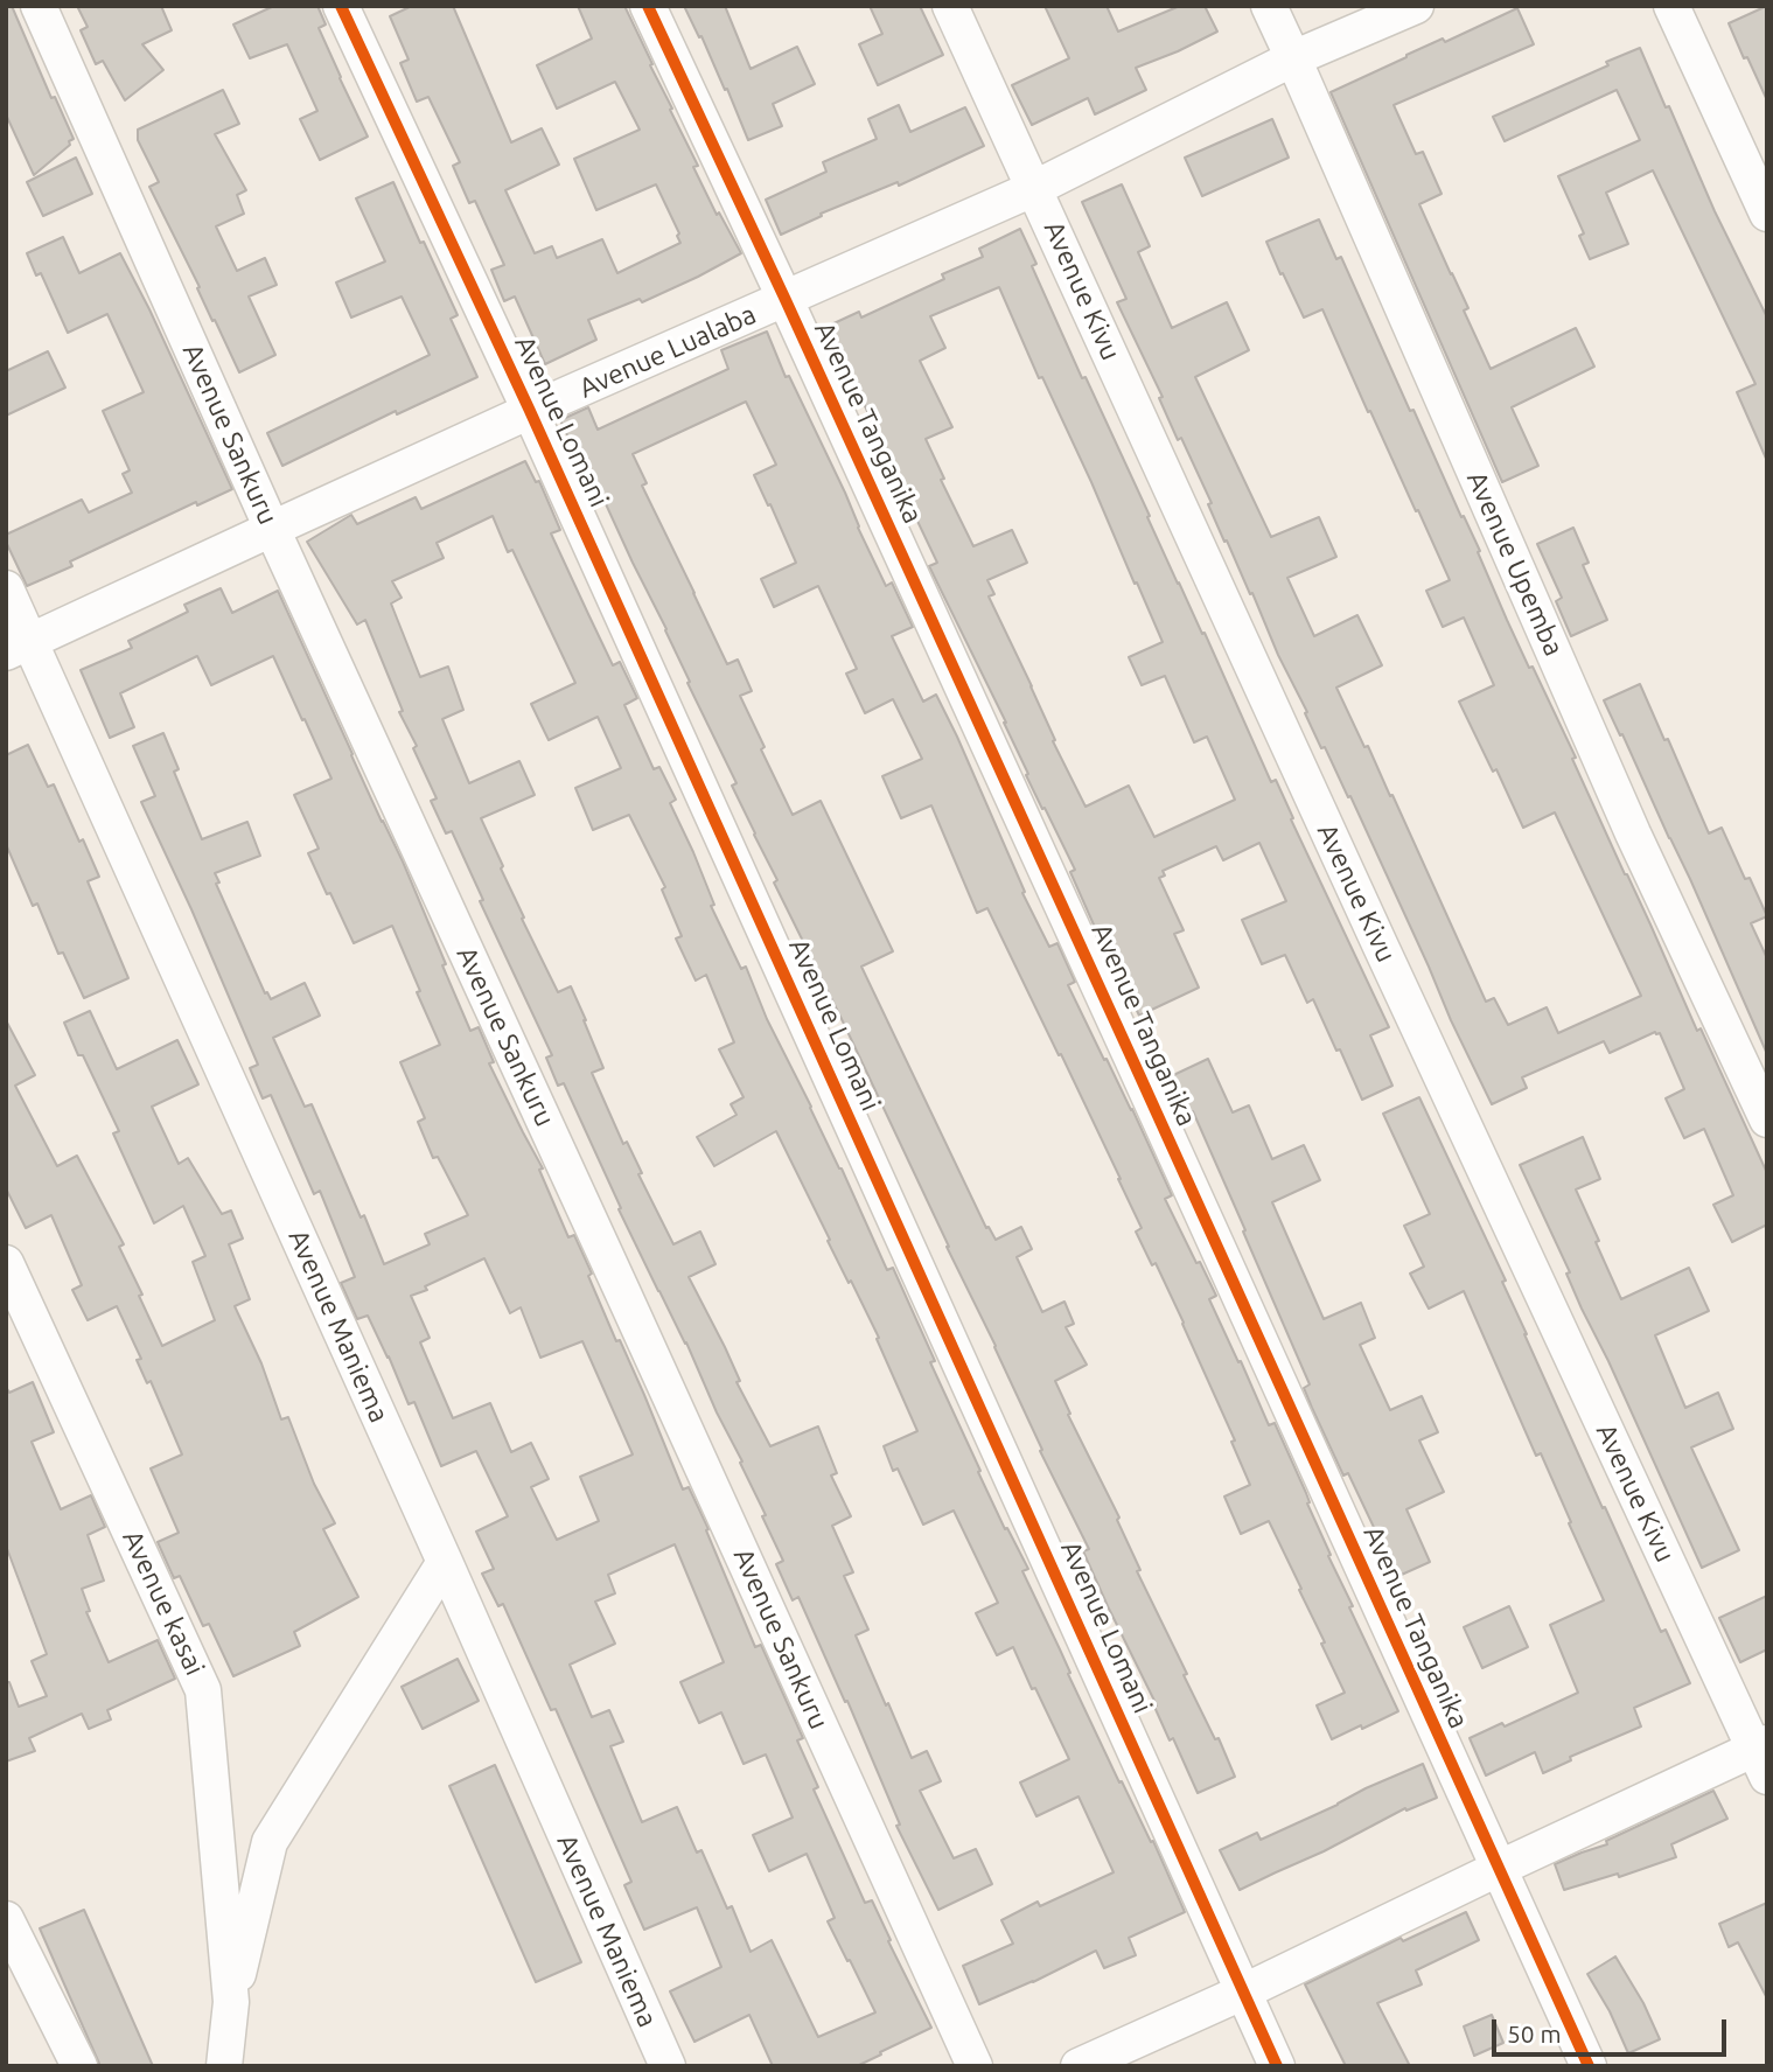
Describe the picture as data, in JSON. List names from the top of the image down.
{
  "streets": {
    "street": [
      "Avenue Kivu",
      "Avenue Lualaba",
      "Avenue Lomani",
      "Avenue Tanganika",
      "Avenue Sankuru",
      "Avenue Upemba",
      "Avenue Maniema",
      "Avenue kasai"
    ]
  },
  "crossings": [
    ["Avenue Kivu", "Avenue Lualaba"],
    ["Avenue Lualaba", "Avenue Lomani"],
    ["Avenue Lualaba", "Avenue Tanganika"],
    ["Avenue Lualaba", "Avenue Sankuru"],
    ["Avenue Lualaba", "Avenue Upemba"],
    ["Avenue Lualaba", "Avenue Maniema"]
  ],
  "scale_bar": "50 m"
}
